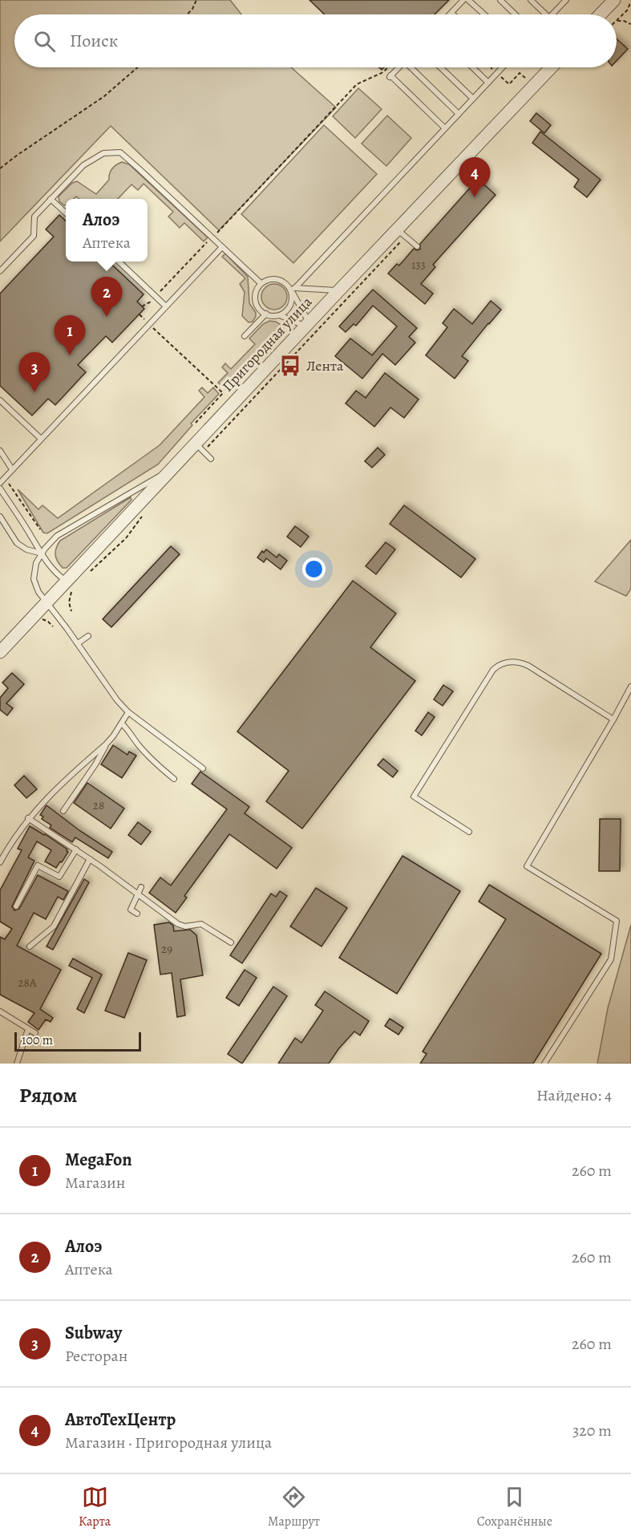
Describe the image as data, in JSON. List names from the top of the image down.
{
  "streets": {
    "street": ["Пригородная улица"]
  },
  "places": {
    "bus stop": ["Лента"]
  },
  "house_numbers": [
    "133",
    "28",
    "29",
    "28А"
  ],
  "scale_bar": "100 m",
  "page": {
    "search": "Поиск",
    "pins": [
      "4",
      "2",
      "1",
      "3"
    ],
    "popup": ["Алоэ", "Аптека"],
    "scale": "100 m",
    "heading": ["Рядом", "Найдено: 4"],
    "list": [
      {
        "mark": "1",
        "name": "MegaFon",
        "note": "Магазин",
        "value": "260 m"
      },
      {
        "mark": "2",
        "name": "Алоэ",
        "note": "Аптека",
        "value": "260 m"
      },
      {
        "mark": "3",
        "name": "Subway",
        "note": "Ресторан",
        "value": "260 m"
      },
      {
        "mark": "4",
        "name": "АвтоТехЦентр",
        "note": "Магазин · Пригородная улица",
        "value": "320 m"
      }
    ],
    "nav": ["Карта", "Маршрут", "Сохранённые"]
  }
}
